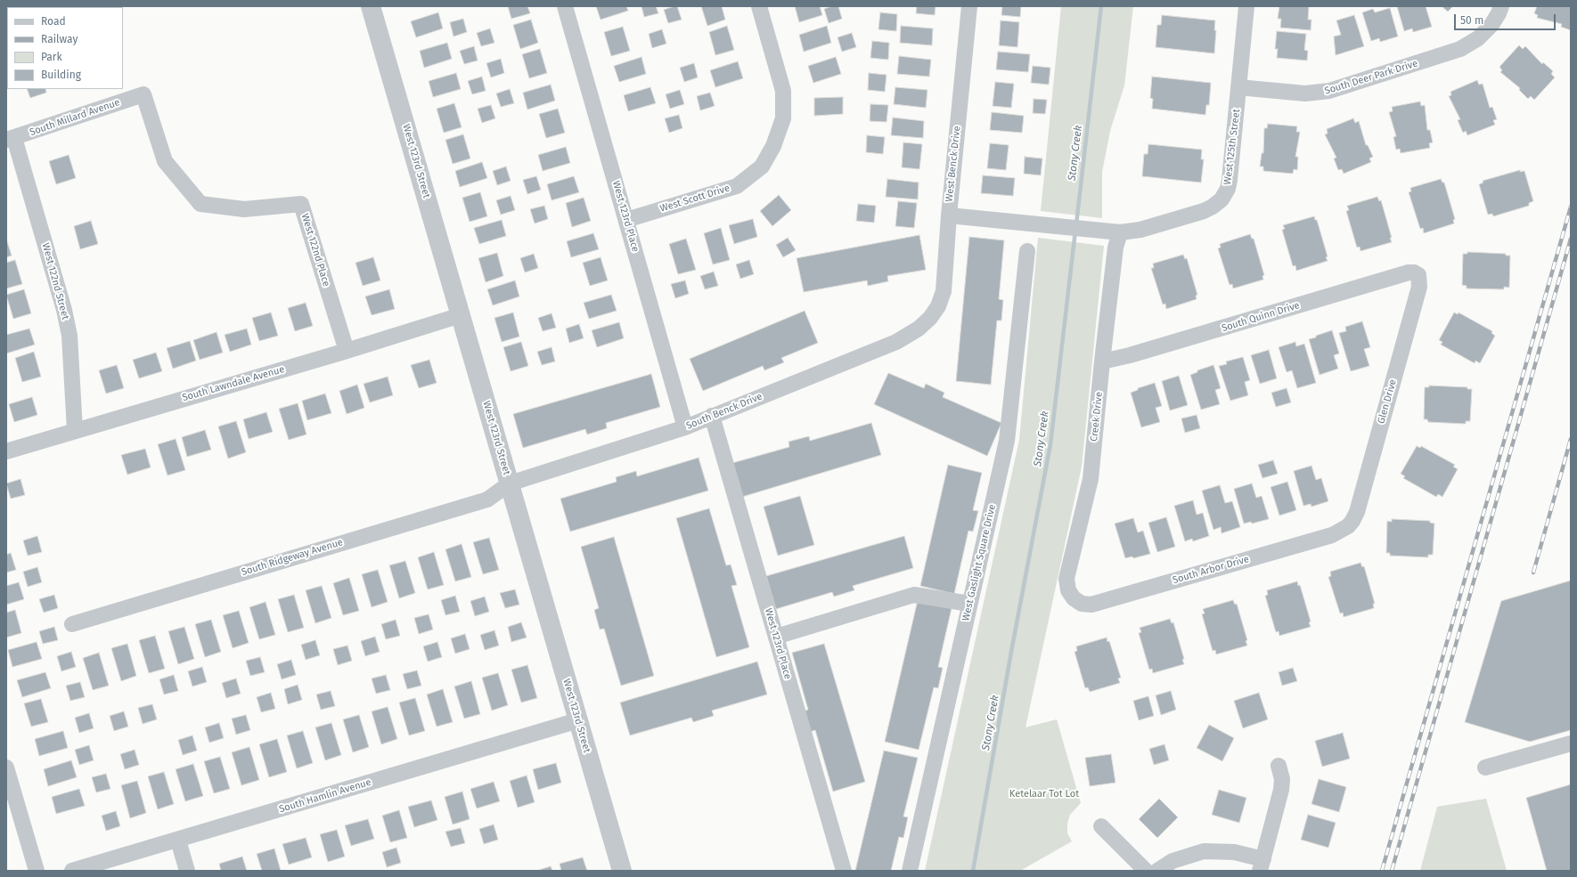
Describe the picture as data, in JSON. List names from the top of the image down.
{
  "streets": {
    "street": [
      "South Deer Park Drive",
      "South Millard Avenue",
      "West 125th Street",
      "West 123rd Street",
      "West Benck Drive",
      "West Scott Drive",
      "West 123rd Place",
      "West 122nd Place",
      "West 122nd Street",
      "South Quinn Drive",
      "South Lawndale Avenue",
      "Glen Drive",
      "South Benck Drive",
      "Creek Drive",
      "South Ridgeway Avenue",
      "West Gaslight Square Drive",
      "South Arbor Drive",
      "South Hamlin Avenue"
    ]
  },
  "crossings": [
    ["South Deer Park Drive", "West 125th Street"],
    ["South Millard Avenue", "West 122nd Place"],
    ["South Millard Avenue", "West 122nd Street"],
    ["West 125th Street", "West Benck Drive"],
    ["West 125th Street", "Creek Drive"],
    ["West 123rd Street", "South Lawndale Avenue"],
    ["West 123rd Street", "South Benck Drive"],
    ["West 123rd Street", "South Ridgeway Avenue"],
    ["West 123rd Street", "South Hamlin Avenue"],
    ["West Benck Drive", "South Benck Drive"],
    ["West Scott Drive", "West 123rd Place"],
    ["West 123rd Place", "South Benck Drive"],
    ["West 122nd Place", "South Lawndale Avenue"],
    ["West 122nd Street", "South Lawndale Avenue"],
    ["South Quinn Drive", "Glen Drive"],
    ["South Quinn Drive", "Creek Drive"],
    ["Glen Drive", "South Arbor Drive"],
    ["South Benck Drive", "South Ridgeway Avenue"],
    ["Creek Drive", "South Arbor Drive"]
  ],
  "water": ["Stony Creek"],
  "parks": ["Ketelaar Tot Lot"],
  "legend": [
    "Road",
    "Railway",
    "Park",
    "Building"
  ],
  "scale_bar": "50 m"
}
